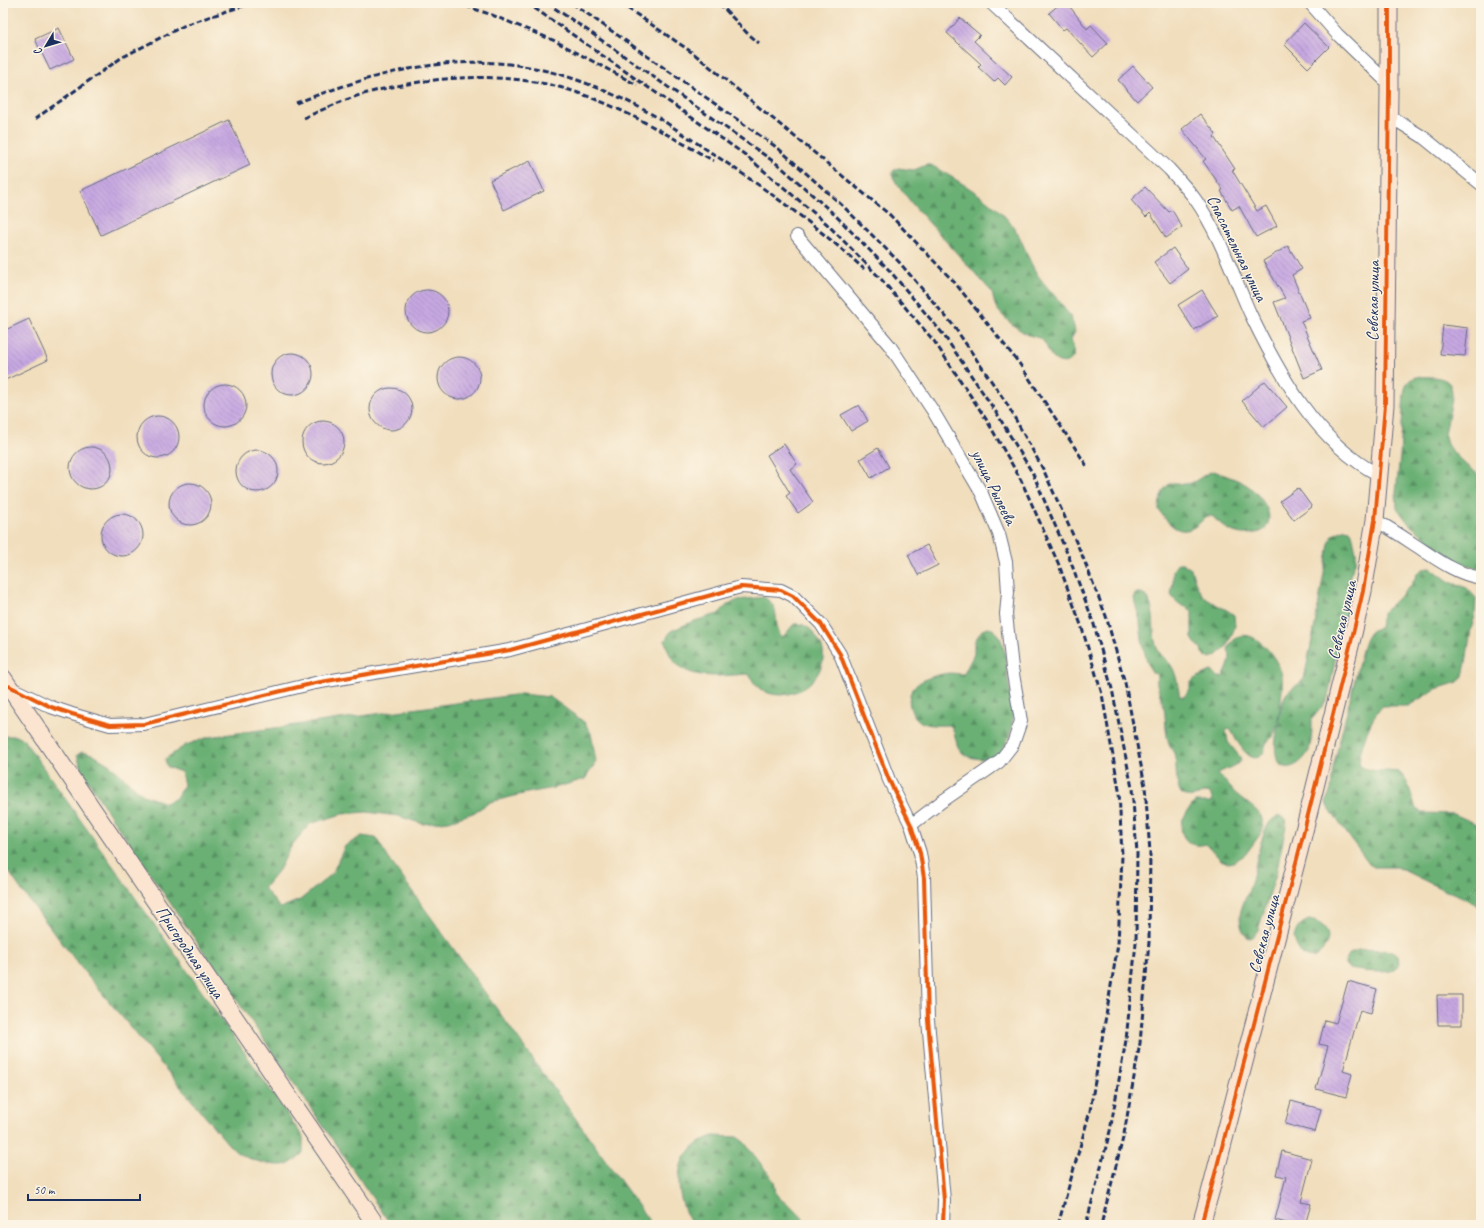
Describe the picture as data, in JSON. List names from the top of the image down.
{
  "streets": {
    "street": [
      "Спасательная улица",
      "Севская улица",
      "улица Рылеева",
      "Пригородная улица"
    ]
  },
  "crossings": [
    ["Спасательная улица", "Севская улица"]
  ],
  "scale_bar": "50 m",
  "north": "bottom left"
}
